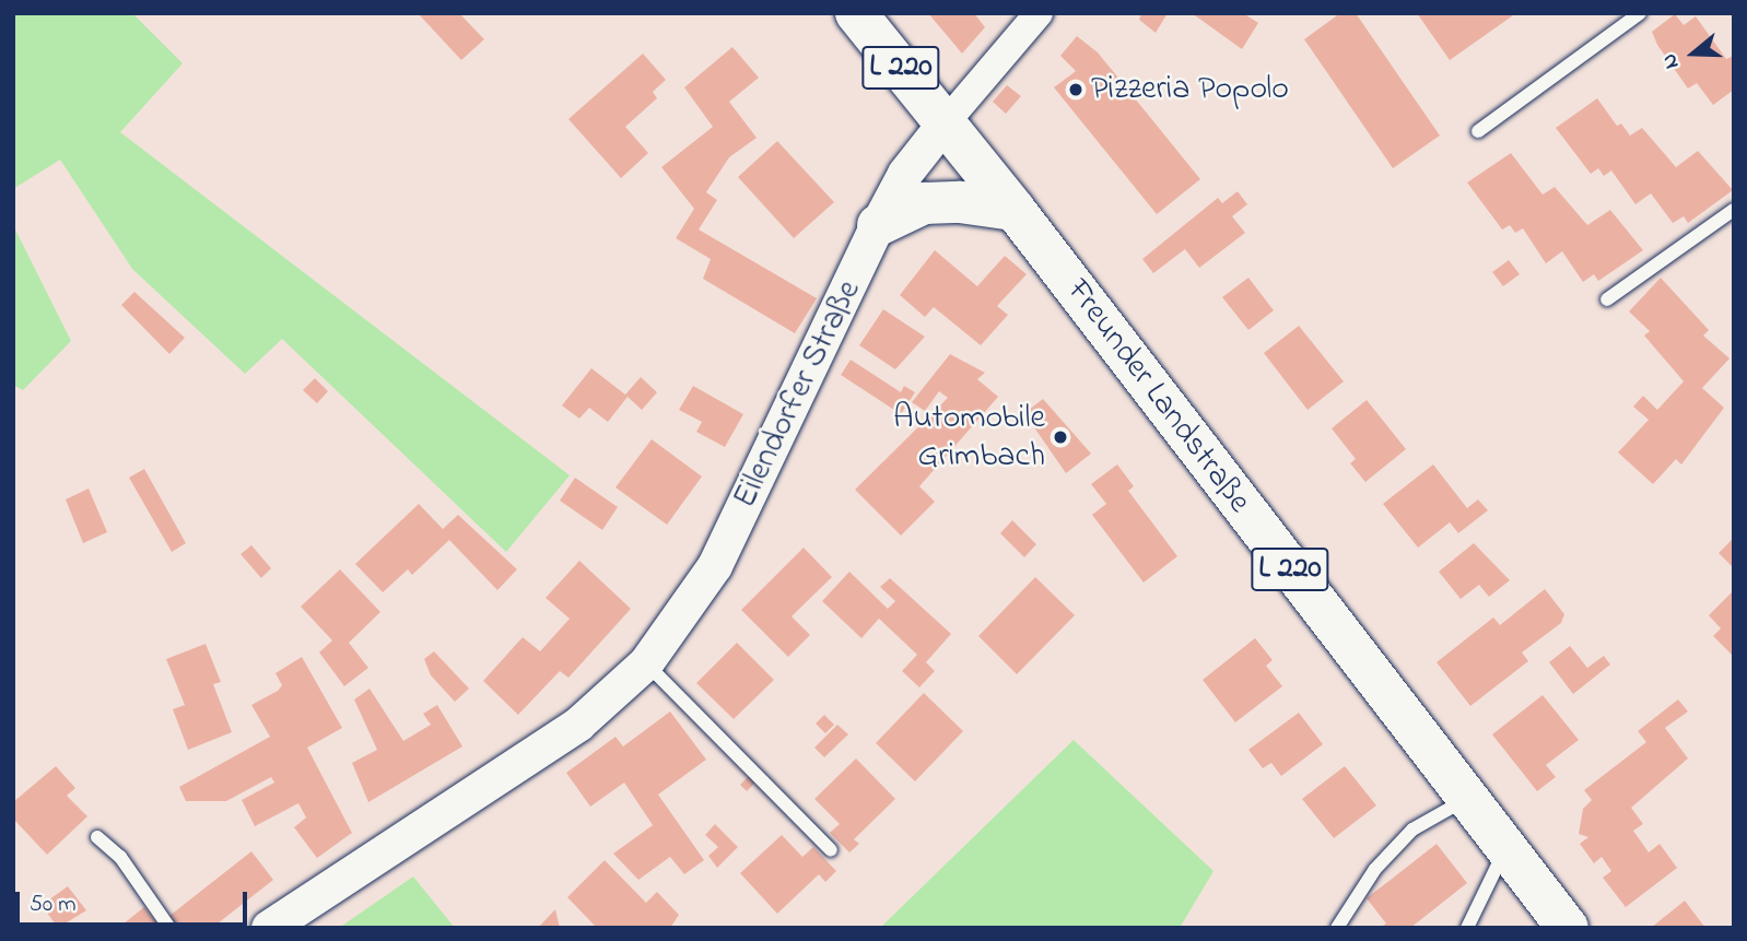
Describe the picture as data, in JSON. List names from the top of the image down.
{
  "streets": {
    "main road": ["L 220", "Freunder Landstraße"],
    "street": ["Eilendorfer Straße"]
  },
  "crossings": [
    ["Eilendorfer Straße", "Freunder Landstraße"]
  ],
  "places": ["Pizzeria Popolo", "Automobile Grimbach"],
  "scale_bar": "50 m",
  "north": "left"
}
